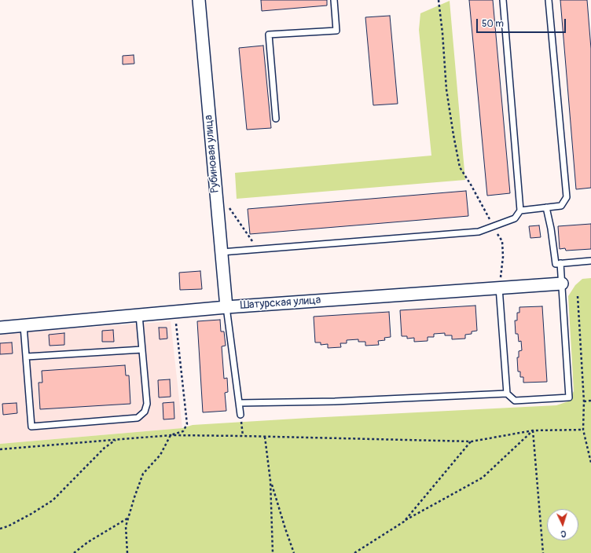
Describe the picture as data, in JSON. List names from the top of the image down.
{
  "streets": {
    "street": ["Рубиновая улица", "Шатурская улица"]
  },
  "crossings": [
    ["Рубиновая улица", "Шатурская улица"]
  ],
  "scale_bar": "50 m",
  "north": "bottom"
}
